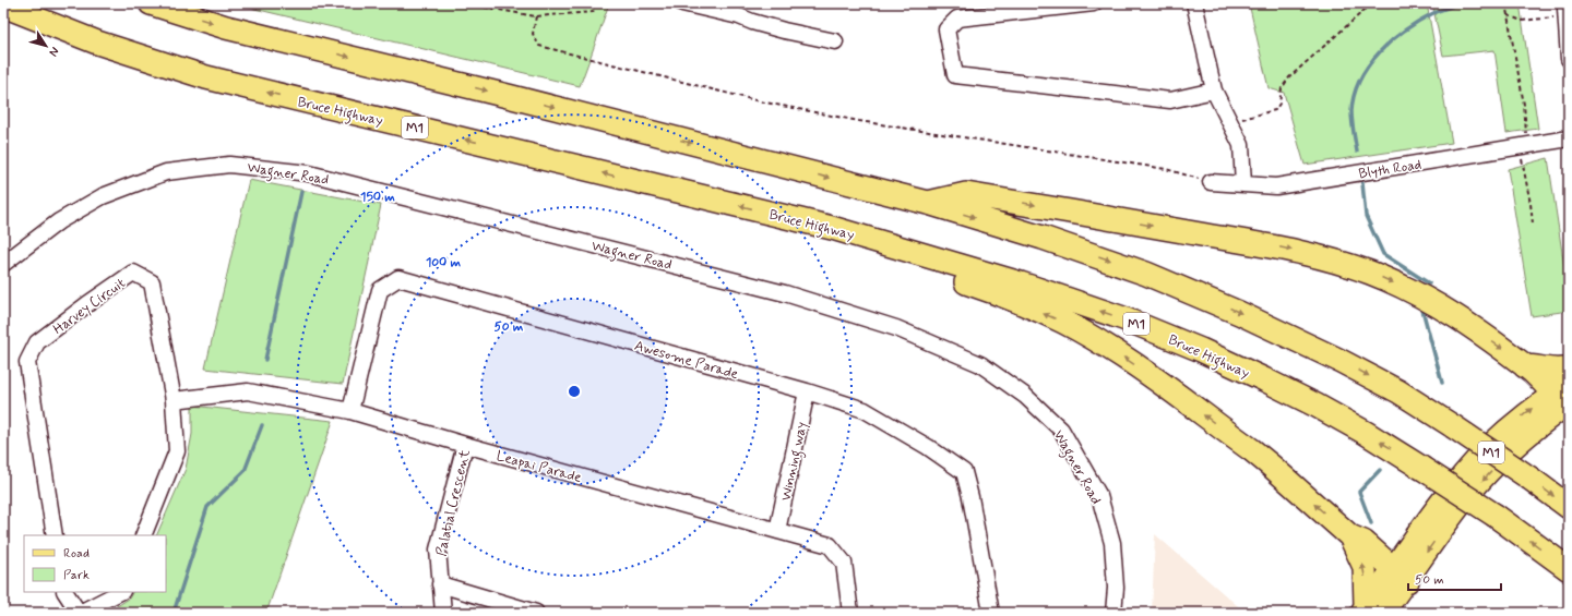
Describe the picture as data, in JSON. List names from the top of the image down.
{
  "streets": {
    "highway": ["Bruce Highway", "M1"],
    "street": [
      "Blyth Road",
      "Wagner Road",
      "Harvey Circuit",
      "Awesome Parade",
      "Winning way",
      "Leapai Parade",
      "Palatial Crescent"
    ]
  },
  "crossings": [
    ["Harvey Circuit", "Leapai Parade"],
    ["Awesome Parade", "Winning way"],
    ["Awesome Parade", "Leapai Parade"],
    ["Winning way", "Leapai Parade"],
    ["Leapai Parade", "Palatial Crescent"]
  ],
  "legend": ["Road", "Park"],
  "scale_bar": "50 m",
  "north": "bottom right",
  "rings": ["150 m", "100 m", "50 m"]
}
